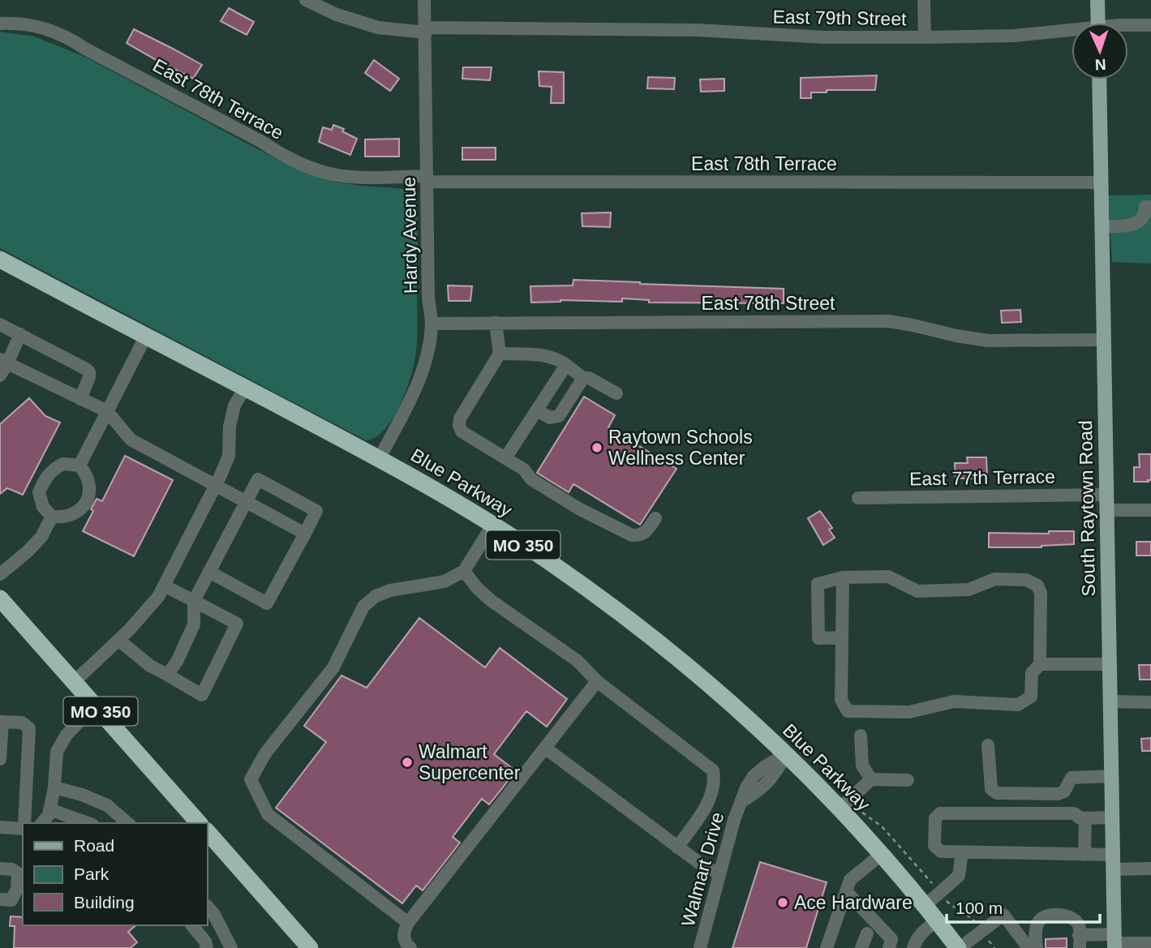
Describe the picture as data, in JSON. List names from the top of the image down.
{
  "streets": {
    "highway": ["Blue Parkway", "MO 350"],
    "main road": ["South Raytown Road"],
    "street": [
      "East 79th Street",
      "East 78th Terrace",
      "Hardy Avenue",
      "East 78th Street",
      "East 77th Terrace",
      "Walmart Drive"
    ]
  },
  "crossings": [
    ["East 79th Street", "Hardy Avenue"],
    ["East 78th Terrace", "Hardy Avenue"],
    ["East 78th Terrace", "South Raytown Road"],
    ["Hardy Avenue", "East 78th Street"],
    ["Hardy Avenue", "Blue Parkway"],
    ["East 78th Street", "South Raytown Road"],
    ["East 77th Terrace", "South Raytown Road"],
    ["Blue Parkway", "Walmart Drive"]
  ],
  "places": ["Raytown Schools Wellness Center", "Walmart Supercenter", "Ace Hardware"],
  "legend": ["Road", "Park", "Building"],
  "scale_bar": "100 m",
  "north": "bottom"
}
